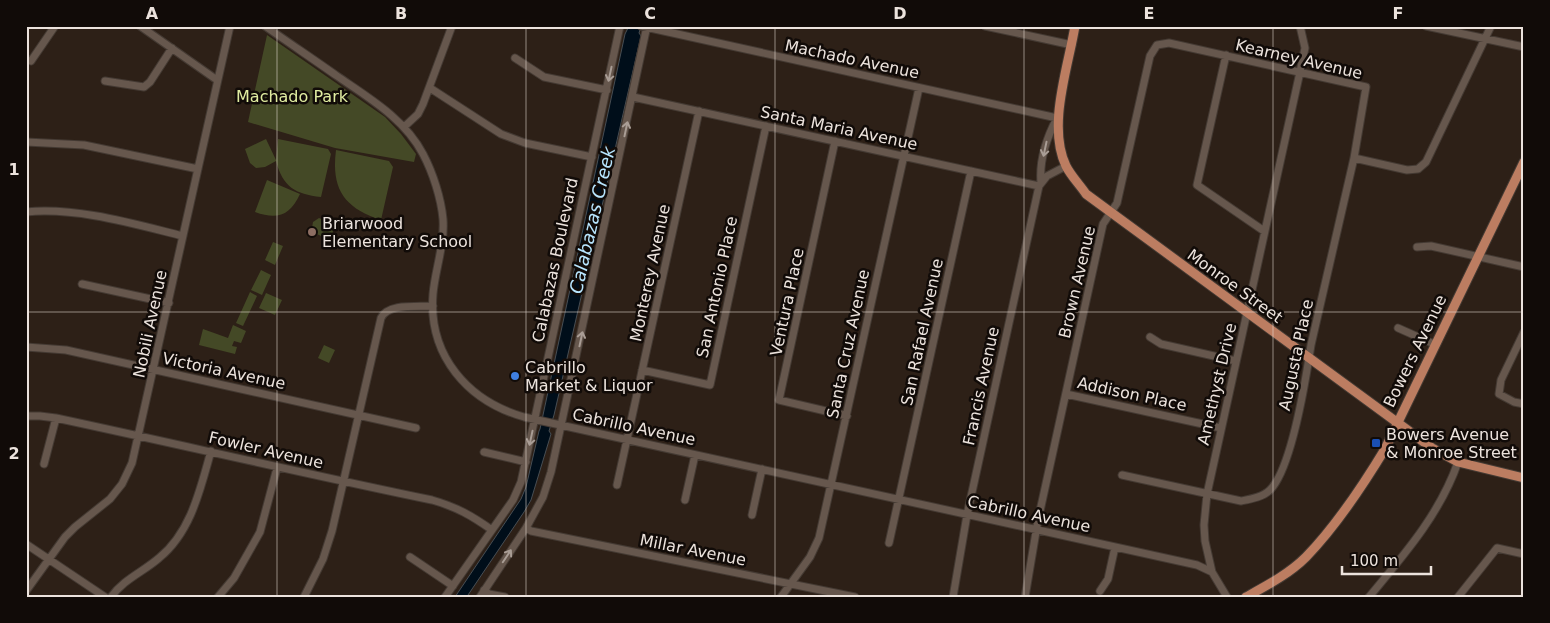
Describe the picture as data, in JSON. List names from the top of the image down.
{
  "streets": {
    "main road": ["Monroe Street", "Bowers Avenue"],
    "street": [
      "Machado Avenue",
      "Kearney Avenue",
      "Santa Maria Avenue",
      "Calabazas Boulevard",
      "Monterey Avenue",
      "Brown Avenue",
      "San Antonio Place",
      "Ventura Place",
      "Nobili Avenue",
      "San Rafael Avenue",
      "Santa Cruz Avenue",
      "Augusta Place",
      "Victoria Avenue",
      "Amethyst Drive",
      "Francis Avenue",
      "Addison Place",
      "Cabrillo Avenue",
      "Fowler Avenue",
      "Millar Avenue"
    ]
  },
  "crossings": [
    ["Machado Avenue", "Monroe Street"],
    ["Machado Avenue", "Santa Cruz Avenue"],
    ["Machado Avenue", "Francis Avenue"],
    ["Kearney Avenue", "Brown Avenue"],
    ["Kearney Avenue", "Augusta Place"],
    ["Kearney Avenue", "Amethyst Drive"],
    ["Santa Maria Avenue", "Monterey Avenue"],
    ["Santa Maria Avenue", "San Antonio Place"],
    ["Santa Maria Avenue", "Ventura Place"],
    ["Santa Maria Avenue", "San Rafael Avenue"],
    ["Santa Maria Avenue", "Santa Cruz Avenue"],
    ["Santa Maria Avenue", "Francis Avenue"],
    ["Calabazas Boulevard", "Cabrillo Avenue"],
    ["Calabazas Boulevard", "Fowler Avenue"],
    ["Monterey Avenue", "San Antonio Place"],
    ["Monterey Avenue", "Cabrillo Avenue"],
    ["Brown Avenue", "Monroe Street"],
    ["Brown Avenue", "Addison Place"],
    ["Brown Avenue", "Cabrillo Avenue"],
    ["Monroe Street", "Bowers Avenue"],
    ["Monroe Street", "Augusta Place"],
    ["Monroe Street", "Amethyst Drive"],
    ["Monroe Street", "Francis Avenue"],
    ["Ventura Place", "Santa Cruz Avenue"],
    ["Nobili Avenue", "Victoria Avenue"],
    ["Nobili Avenue", "Fowler Avenue"],
    ["San Rafael Avenue", "Cabrillo Avenue"],
    ["Santa Cruz Avenue", "Cabrillo Avenue"],
    ["Santa Cruz Avenue", "Millar Avenue"],
    ["Augusta Place", "Amethyst Drive"],
    ["Amethyst Drive", "Addison Place"],
    ["Amethyst Drive", "Cabrillo Avenue"],
    ["Francis Avenue", "Cabrillo Avenue"]
  ],
  "water": ["Calabazas Creek"],
  "parks": ["Machado Park"],
  "places": {
    "other": ["Briarwood Elementary School", "Cabrillo Market & Liquor"],
    "transit": ["Bowers Avenue & Monroe Street"]
  },
  "scale_bar": "100 m",
  "grid": {
    "columns": [
      "A",
      "B",
      "C",
      "D",
      "E",
      "F"
    ],
    "rows": ["1", "2"]
  }
}
